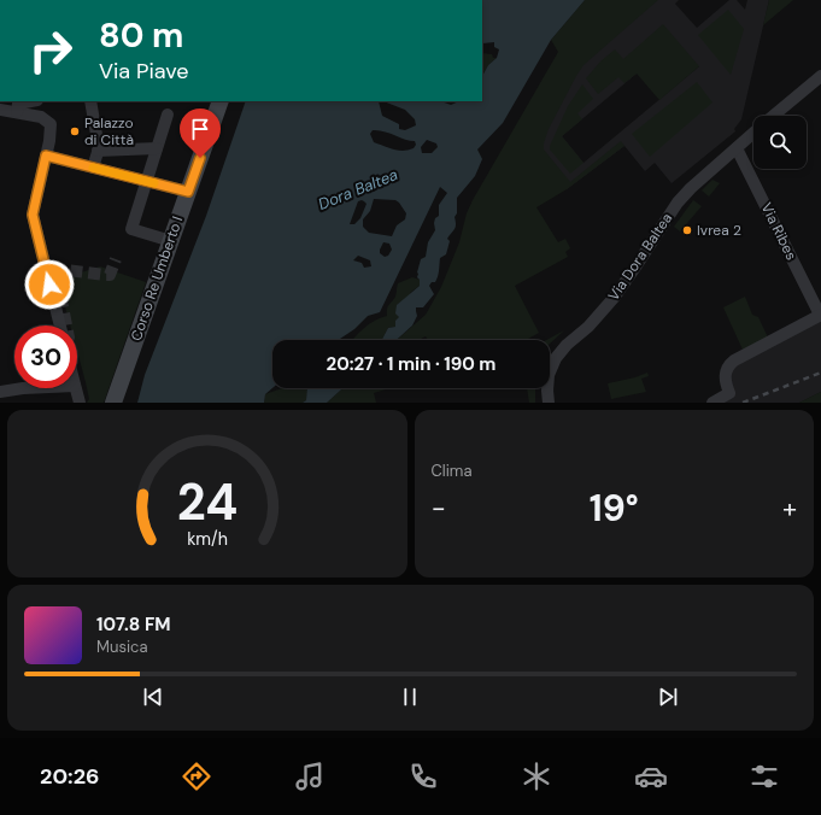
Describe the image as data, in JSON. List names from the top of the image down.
{
  "streets": {
    "main road": ["Corso Re Umberto I"],
    "street": ["Via Ribes", "Via Dora Baltea"]
  },
  "crossings": [
    ["Via Ribes", "Via Dora Baltea"]
  ],
  "water": ["Dora Baltea"],
  "places": ["Palazzo di Città", "Ivrea 2"],
  "page": {
    "turn": ["80 m", "Via Piave"],
    "limit": "30",
    "trip": "20:27 · 1 min · 190 m",
    "tile": "Clima",
    "heat": ["−", "19°", "+"],
    "song": ["107.8 FM", "Musica"],
    "tabs": "20:26",
    "gauge": ["24", "km/h"]
  }
}
